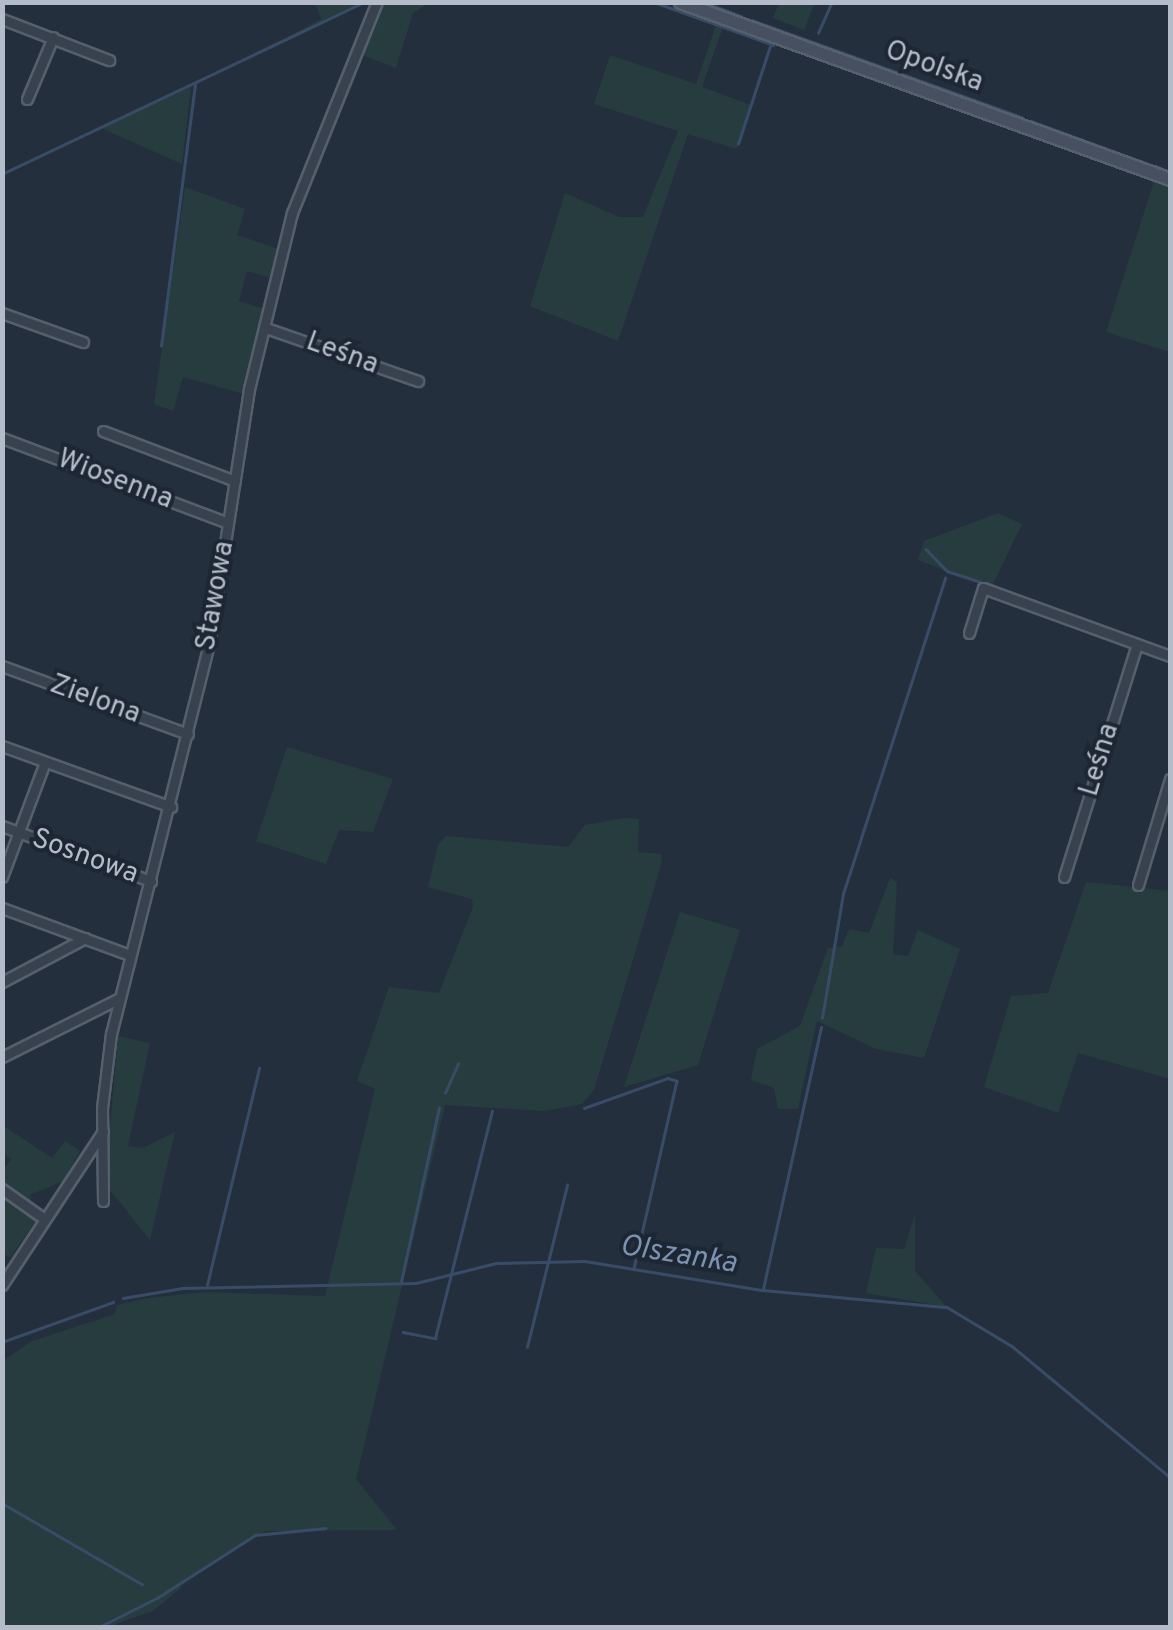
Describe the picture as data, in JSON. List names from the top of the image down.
{
  "streets": {
    "main road": ["Opolska"],
    "street": [
      "Leśna",
      "Wiosenna",
      "Stawowa",
      "Zielona",
      "Sosnowa"
    ]
  },
  "crossings": [
    ["Leśna", "Stawowa"],
    ["Wiosenna", "Stawowa"],
    ["Stawowa", "Zielona"],
    ["Stawowa", "Sosnowa"]
  ],
  "water": ["Olszanka"]
}
